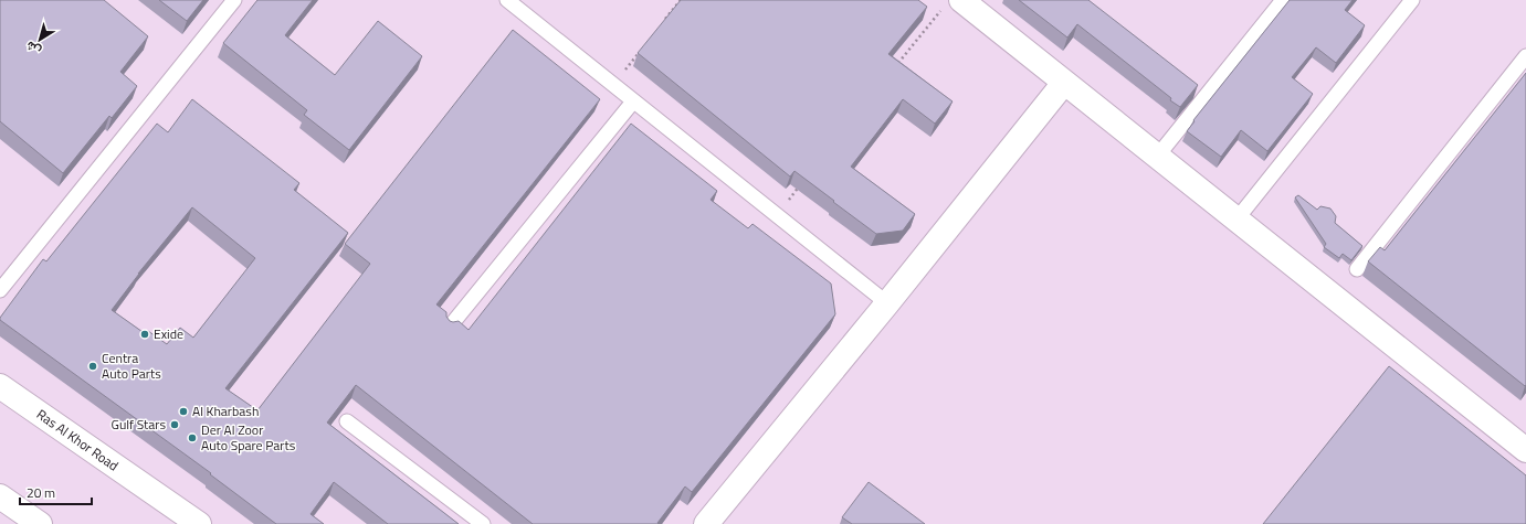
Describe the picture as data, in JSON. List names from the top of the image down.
{
  "streets": {
    "main road": ["Ras Al Khor Road"]
  },
  "places": [
    "Exide",
    "Centra Auto Parts",
    "Al Kharbash",
    "Gulf Stars",
    "Der Al Zoor Auto Spare Parts"
  ],
  "scale_bar": "20 m",
  "north": "bottom left"
}
